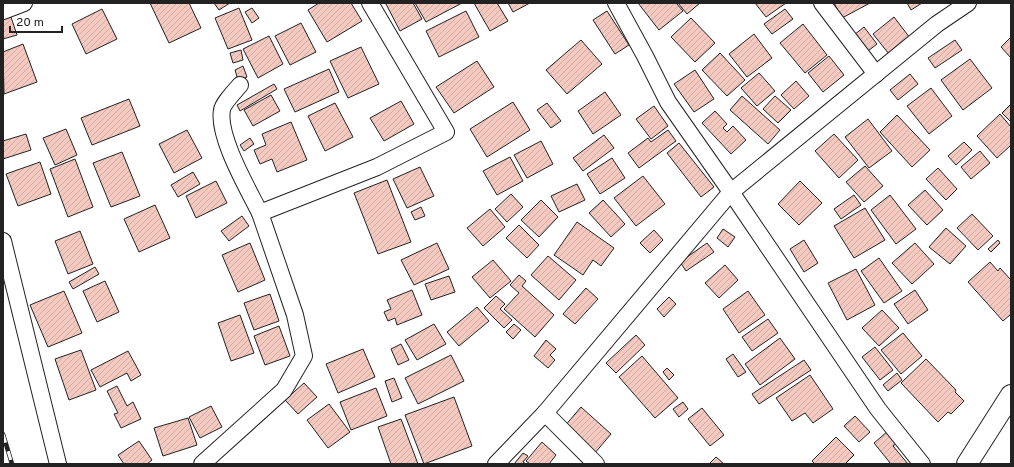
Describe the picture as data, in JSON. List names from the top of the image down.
{
  "scale_bar": "20 m"
}
